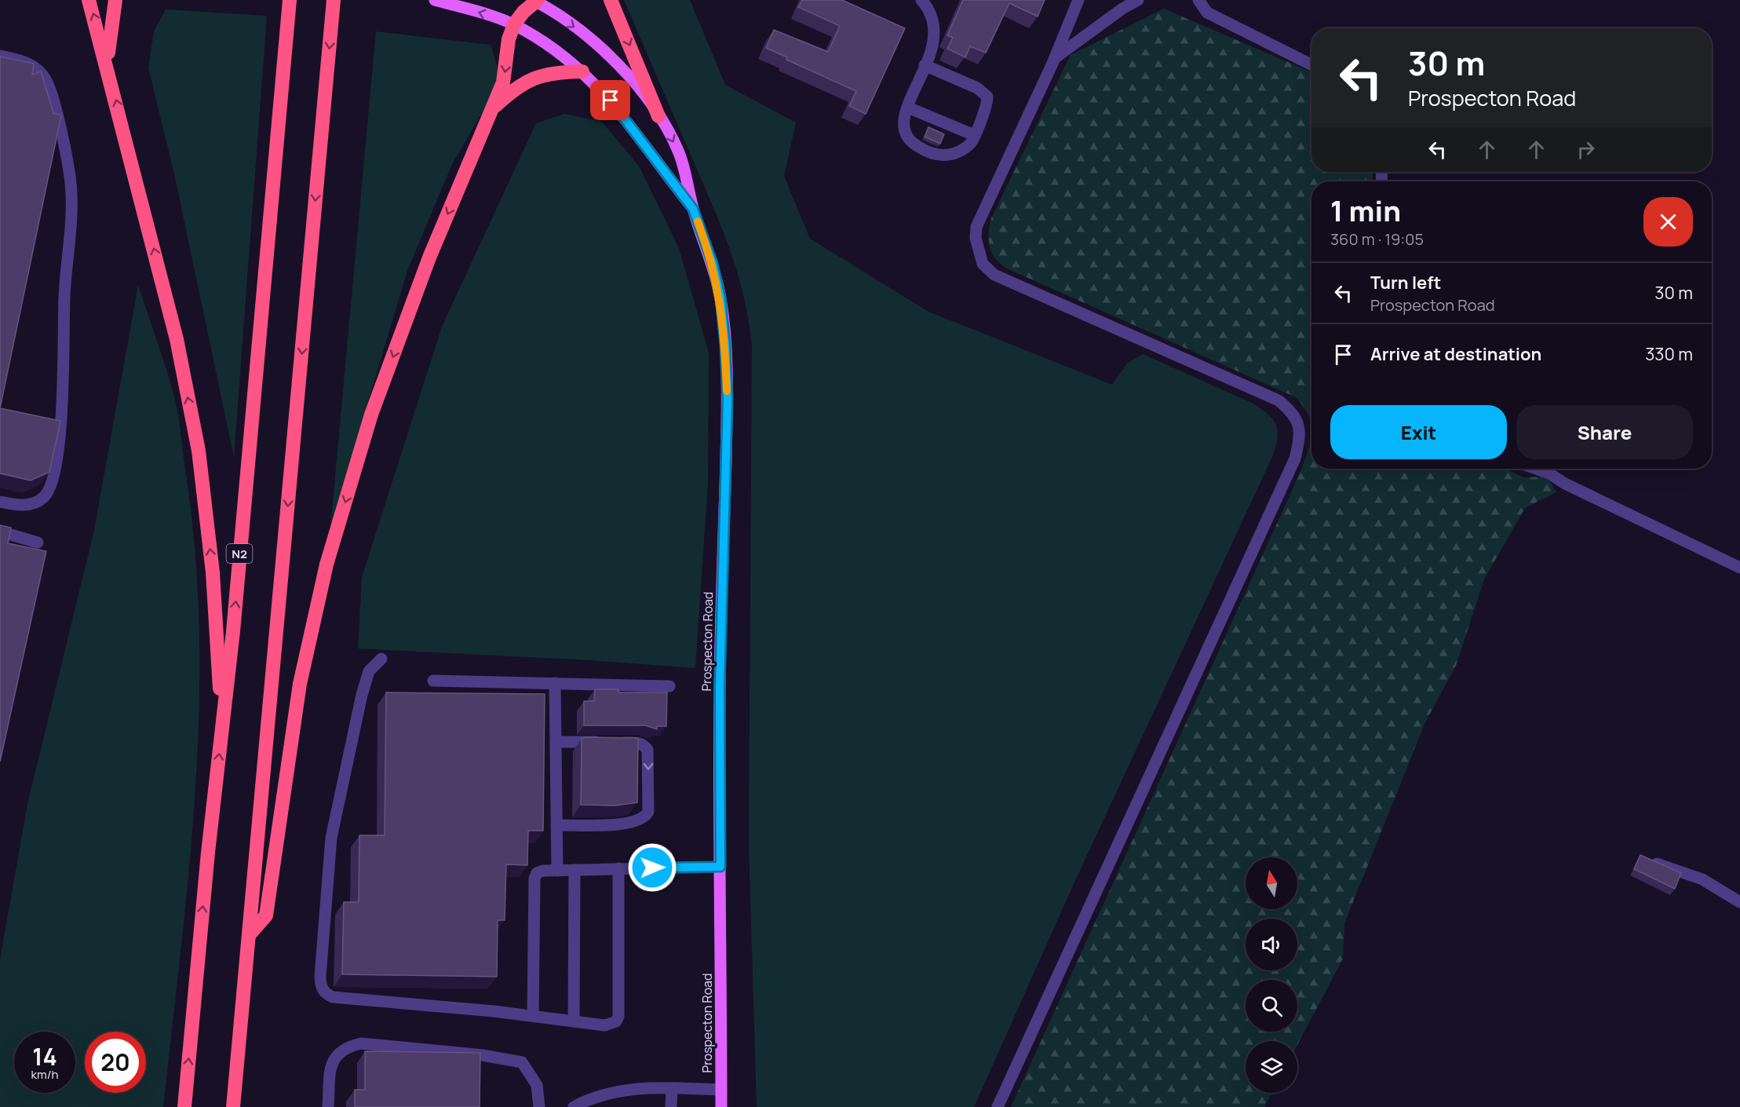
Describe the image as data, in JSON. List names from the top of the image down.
{
  "streets": {
    "highway": ["N2"],
    "main road": ["Prospecton Road"]
  },
  "north": "top",
  "page": {
    "turn": ["30 m", "Prospecton Road"],
    "heading": ["1 min", "360 m · 19:05"],
    "list": [
      {
        "name": "Turn left",
        "note": "Prospecton Road",
        "value": "30 m"
      },
      {
        "name": "Arrive at destination",
        "value": "330 m"
      }
    ],
    "buttons": ["Exit", "Share"],
    "speed": "14 km/h",
    "limit": "20"
  }
}
